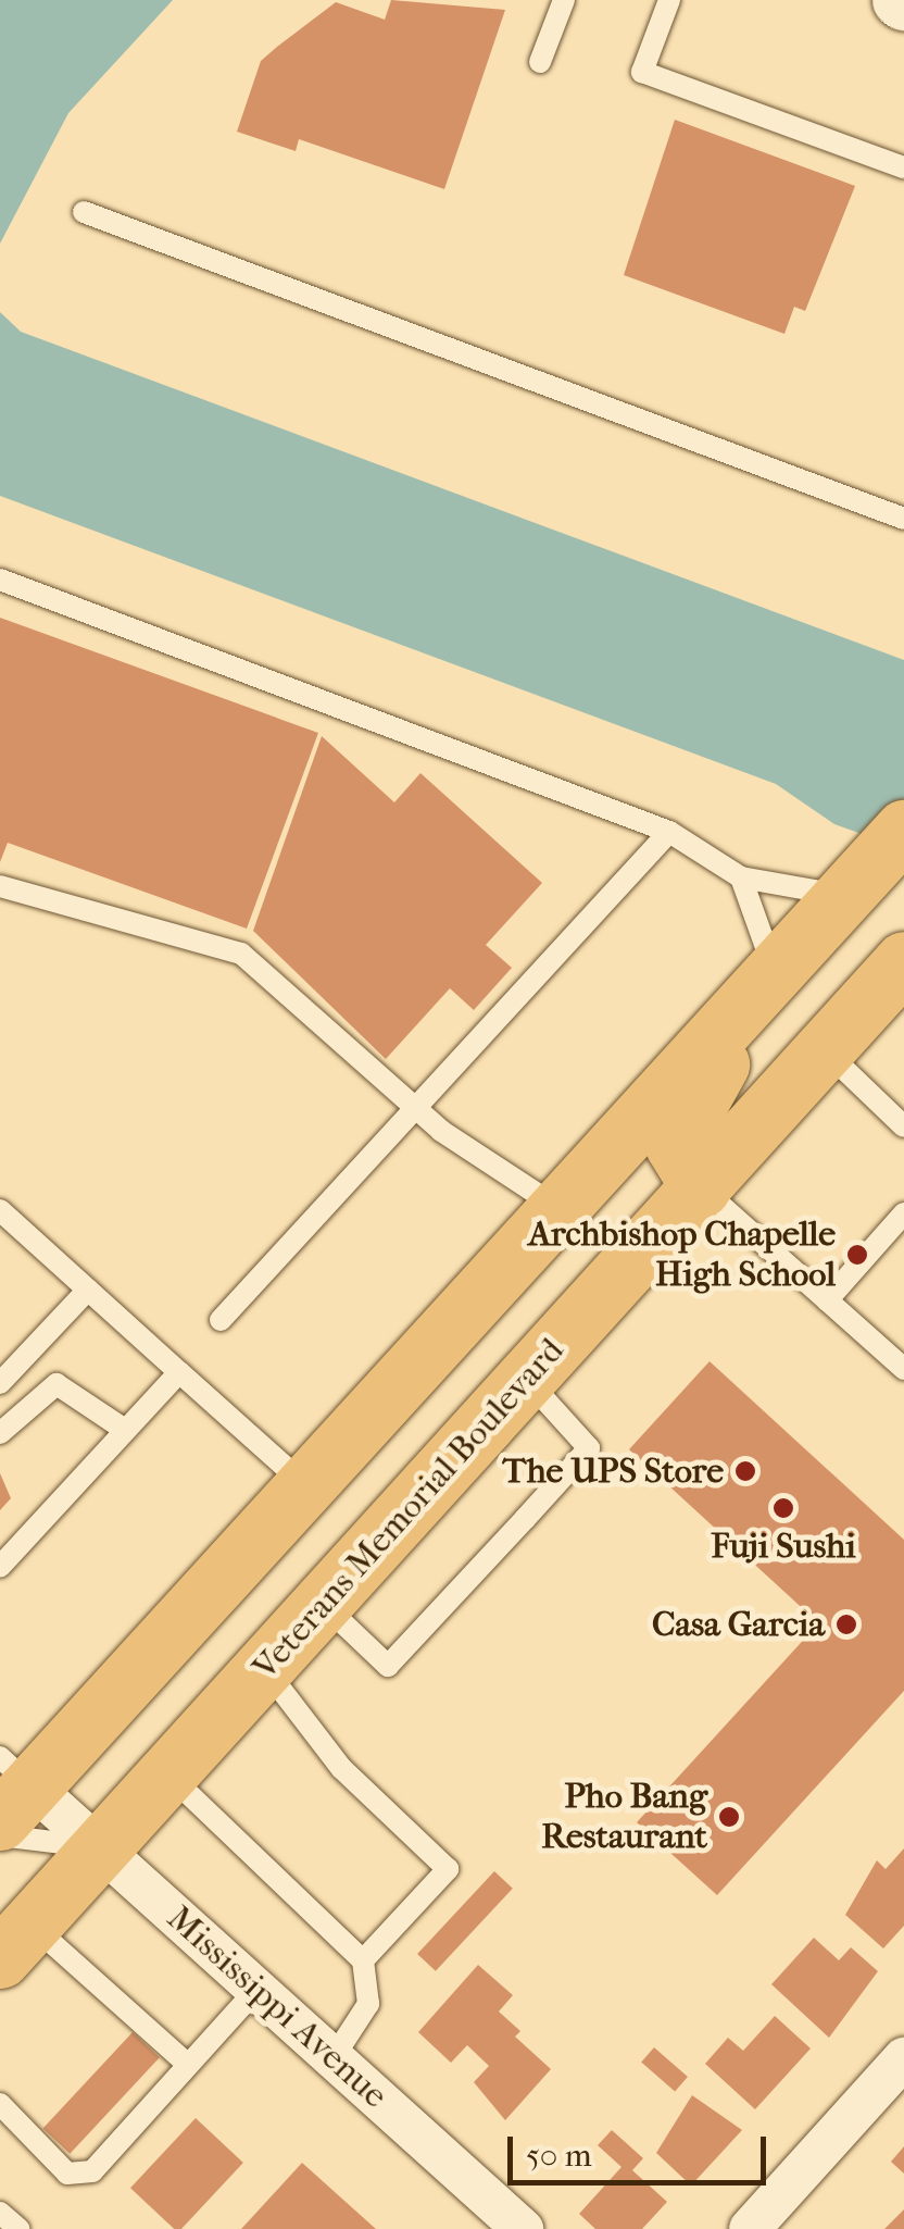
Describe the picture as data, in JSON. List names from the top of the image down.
{
  "streets": {
    "main road": ["Veterans Memorial Boulevard"],
    "street": ["Mississippi Avenue"]
  },
  "crossings": [
    ["Veterans Memorial Boulevard", "Mississippi Avenue"]
  ],
  "places": [
    "Archbishop Chapelle High School",
    "The UPS Store",
    "Fuji Sushi",
    "Casa Garcia",
    "Pho Bang Restaurant"
  ],
  "scale_bar": "50 m"
}
